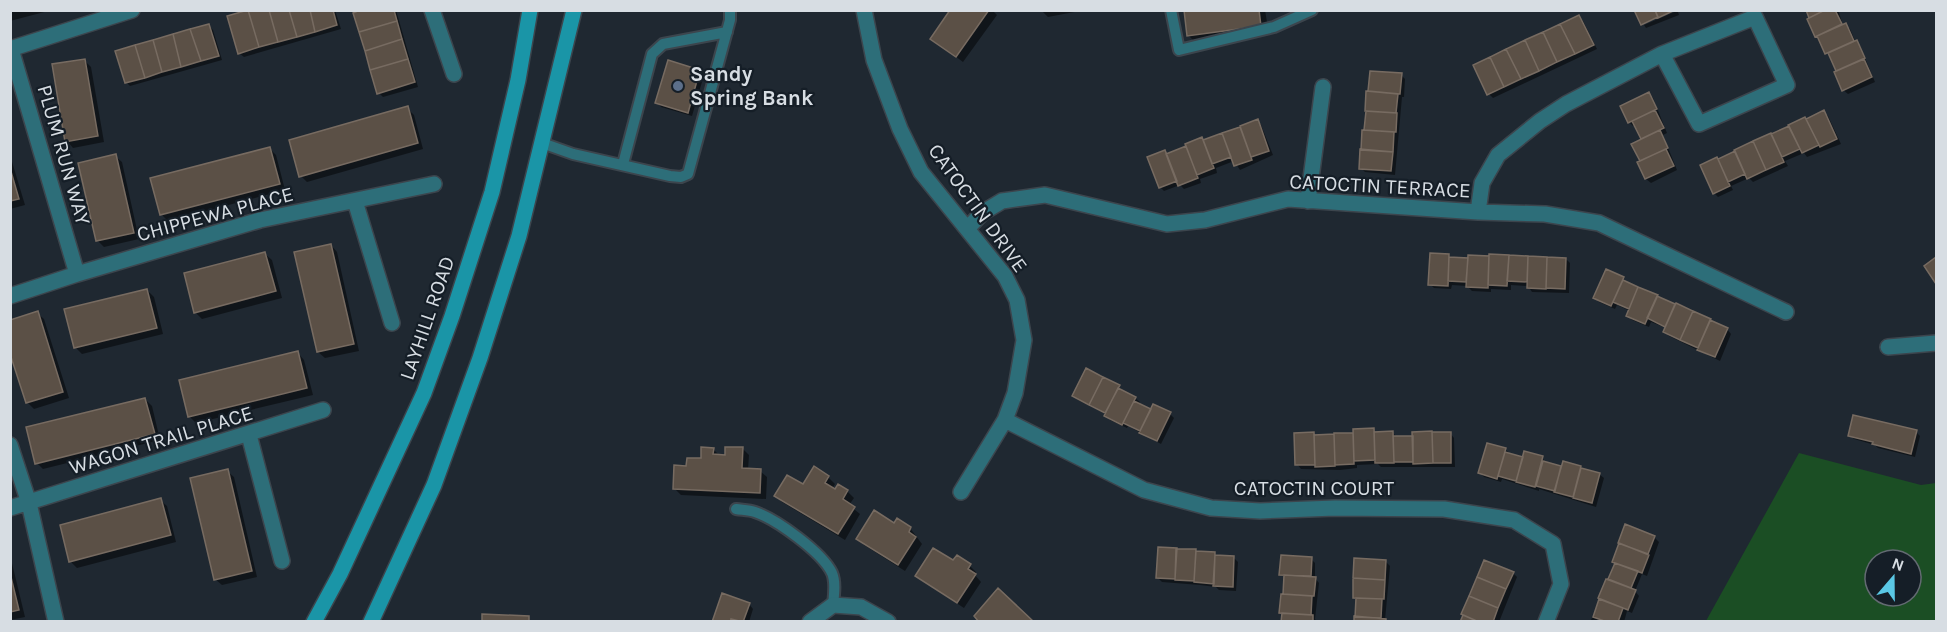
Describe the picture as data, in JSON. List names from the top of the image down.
{
  "streets": {
    "main road": ["LAYHILL ROAD"],
    "street": [
      "PLUM RUN WAY",
      "CATOCTIN TERRACE",
      "CATOCTIN DRIVE",
      "CHIPPEWA PLACE",
      "WAGON TRAIL PLACE",
      "CATOCTIN COURT"
    ]
  },
  "crossings": [
    ["PLUM RUN WAY", "CHIPPEWA PLACE"],
    ["CATOCTIN TERRACE", "CATOCTIN DRIVE"],
    ["CATOCTIN DRIVE", "CATOCTIN COURT"]
  ],
  "places": ["Sandy Spring Bank"],
  "north": "top"
}
